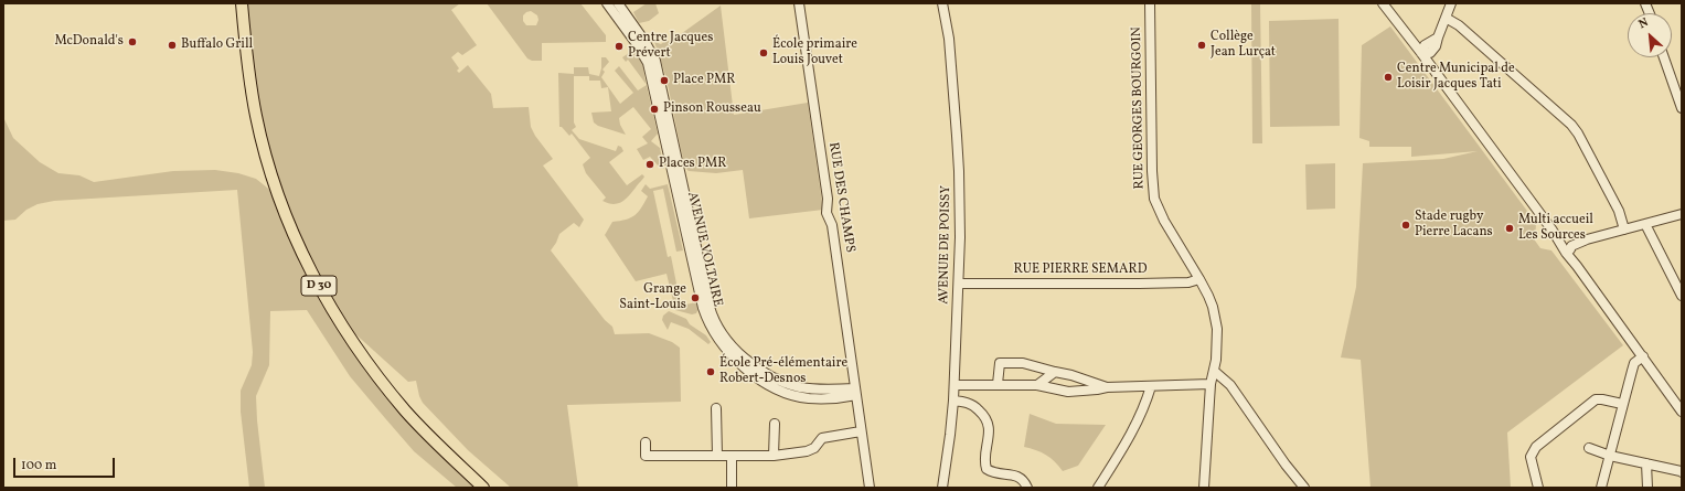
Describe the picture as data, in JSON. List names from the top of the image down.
{
  "streets": {
    "main road": ["D 30"],
    "street": [
      "RUE GEORGES BOURGOIN",
      "RUE DES CHAMPS",
      "AVENUE DE POISSY",
      "AVENUE VOLTAIRE",
      "RUE PIERRE SEMARD"
    ]
  },
  "crossings": [
    ["RUE GEORGES BOURGOIN", "RUE PIERRE SEMARD"],
    ["RUE DES CHAMPS", "AVENUE VOLTAIRE"],
    ["AVENUE DE POISSY", "RUE PIERRE SEMARD"]
  ],
  "places": [
    "McDonald's",
    "Buffalo Grill",
    "Collège Jean Lurçat",
    "Centre Jacques Prévert",
    "École primaire Louis Jouvet",
    "Centre Municipal de Loisir Jacques Tati",
    "Place PMR",
    "Pinson Rousseau",
    "Places PMR",
    "Stade rugby Pierre Lacans",
    "Multi accueil Les Sources",
    "Grange Saint-Louis",
    "École Pré-élémentaire Robert-Desnos"
  ],
  "scale_bar": "100 m",
  "north": "top left"
}
